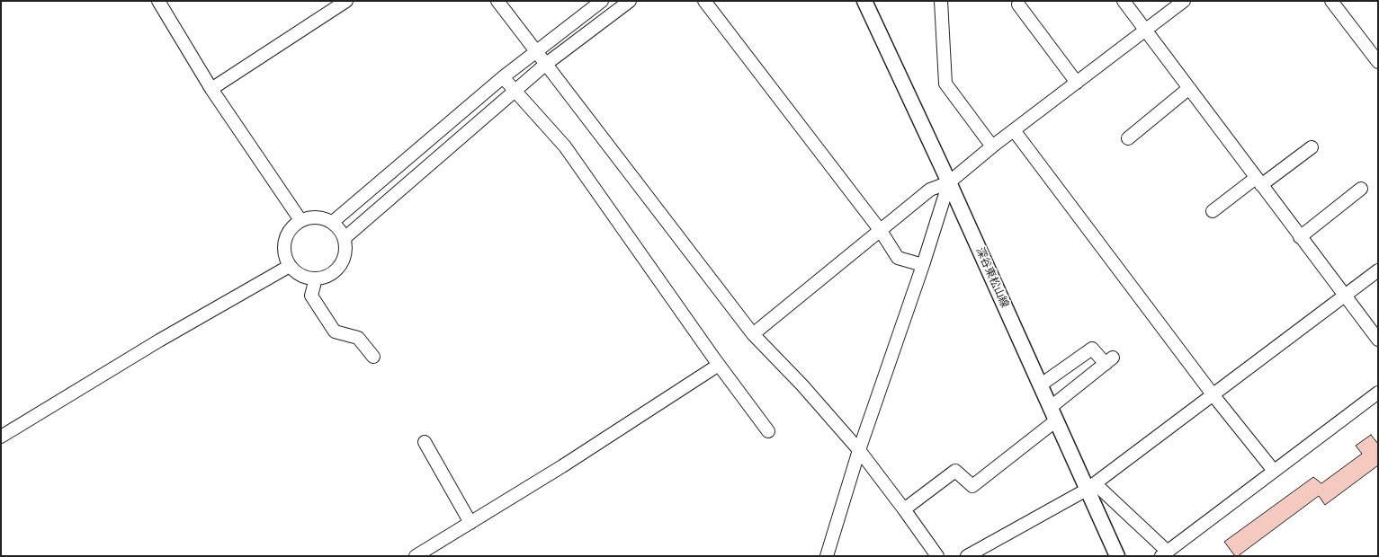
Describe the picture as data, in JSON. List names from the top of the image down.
{
  "streets": {
    "main road": ["深谷東松山線"]
  }
}
